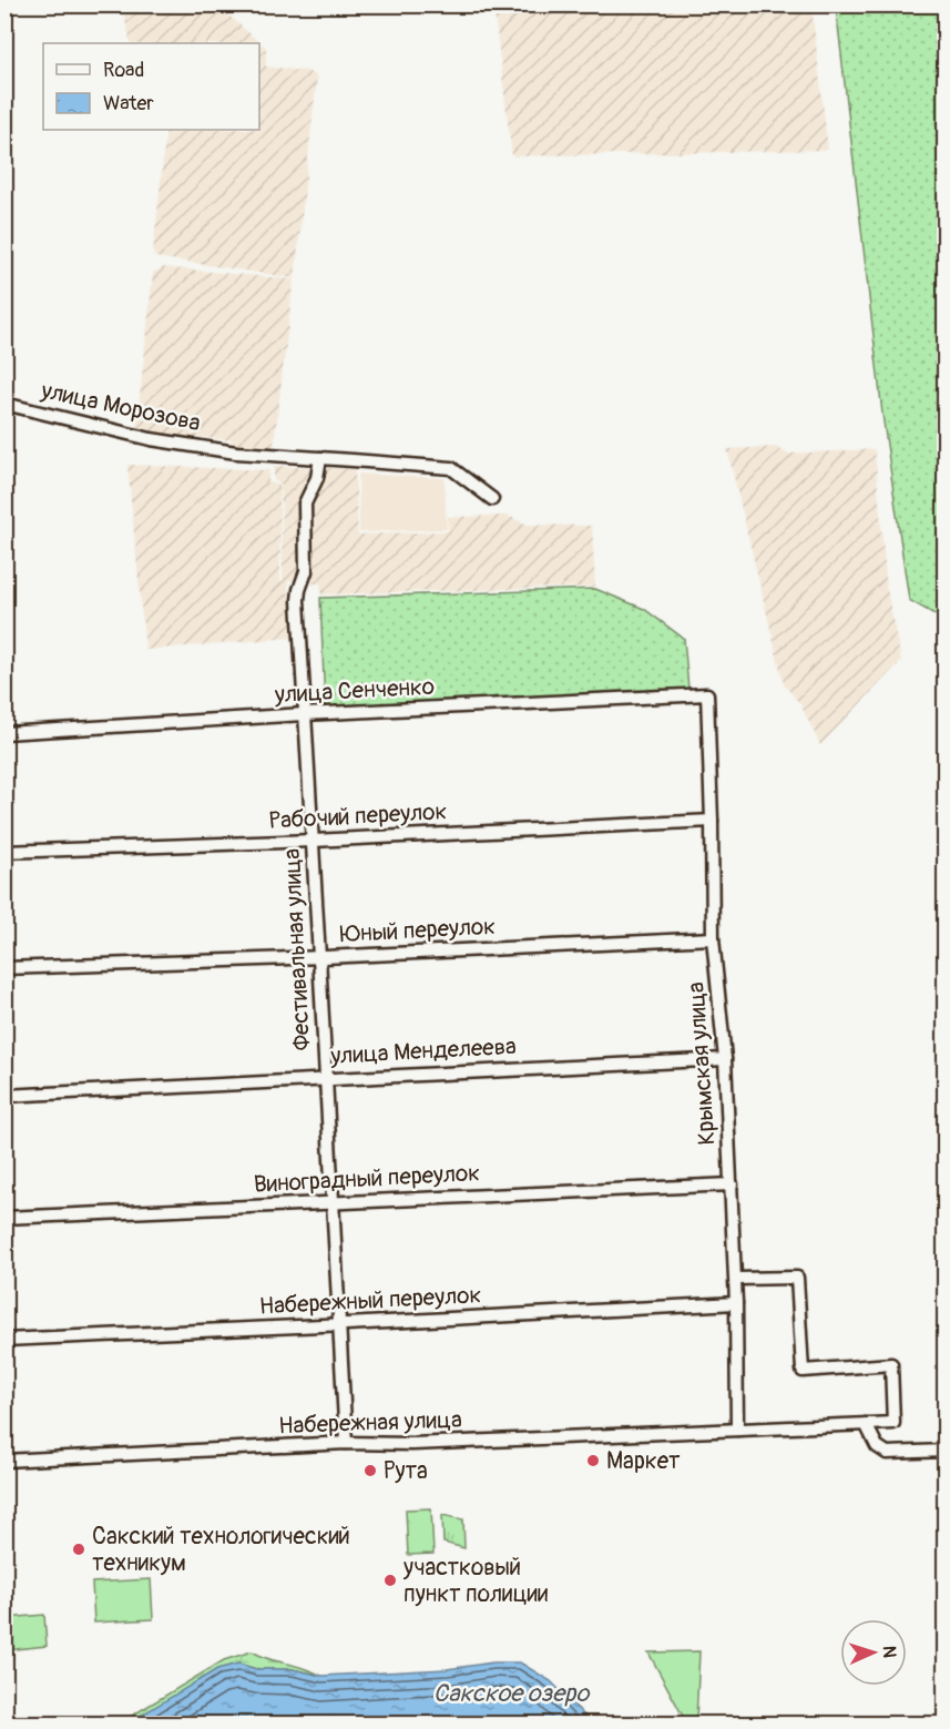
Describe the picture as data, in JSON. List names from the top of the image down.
{
  "streets": {
    "street": [
      "улица Морозова",
      "улица Сенченко",
      "Рабочий переулок",
      "Юный переулок",
      "Фестивальная улица",
      "улица Менделеева",
      "Крымская улица",
      "Виноградный переулок",
      "Набережный переулок",
      "Набережная улица"
    ]
  },
  "crossings": [
    ["улица Морозова", "Фестивальная улица"],
    ["улица Сенченко", "Фестивальная улица"],
    ["улица Сенченко", "Крымская улица"],
    ["Рабочий переулок", "Фестивальная улица"],
    ["Рабочий переулок", "Крымская улица"],
    ["Юный переулок", "Фестивальная улица"],
    ["Юный переулок", "Крымская улица"],
    ["Фестивальная улица", "улица Менделеева"],
    ["Фестивальная улица", "Виноградный переулок"],
    ["Фестивальная улица", "Набережный переулок"],
    ["Фестивальная улица", "Набережная улица"],
    ["улица Менделеева", "Крымская улица"],
    ["Крымская улица", "Виноградный переулок"],
    ["Крымская улица", "Набережный переулок"],
    ["Крымская улица", "Набережная улица"]
  ],
  "water": ["Сакское озеро"],
  "places": [
    "Маркет",
    "Рута",
    "Сакский технологический техникум",
    "участковый пункт полиции"
  ],
  "legend": ["Road", "Water"],
  "north": "right"
}
